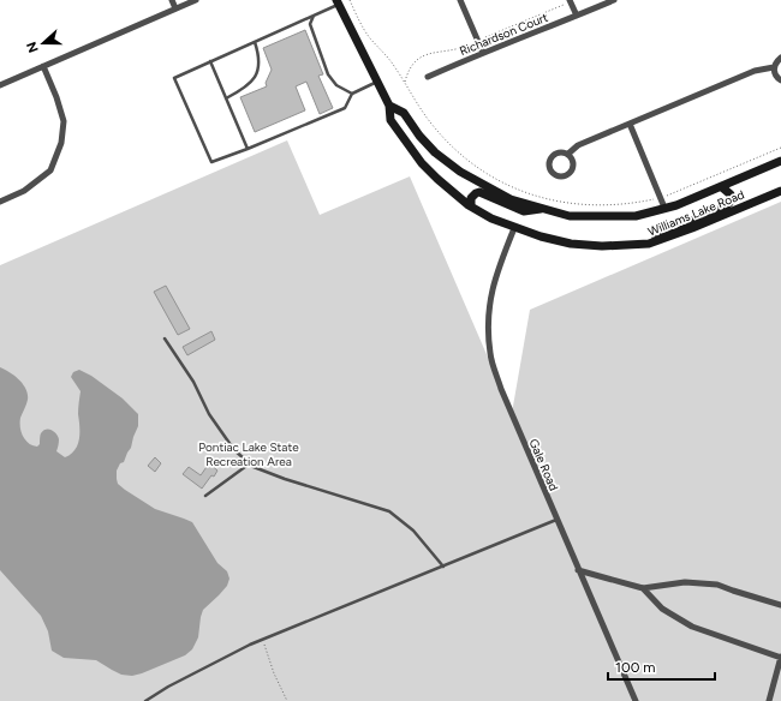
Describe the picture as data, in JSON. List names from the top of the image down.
{
  "streets": {
    "main road": ["Williams Lake Road"],
    "street": ["Richardson Court", "Gale Road"]
  },
  "crossings": [
    ["Williams Lake Road", "Gale Road"]
  ],
  "parks": ["Pontiac Lake State Recreation Area"],
  "scale_bar": "100 m",
  "north": "left"
}
